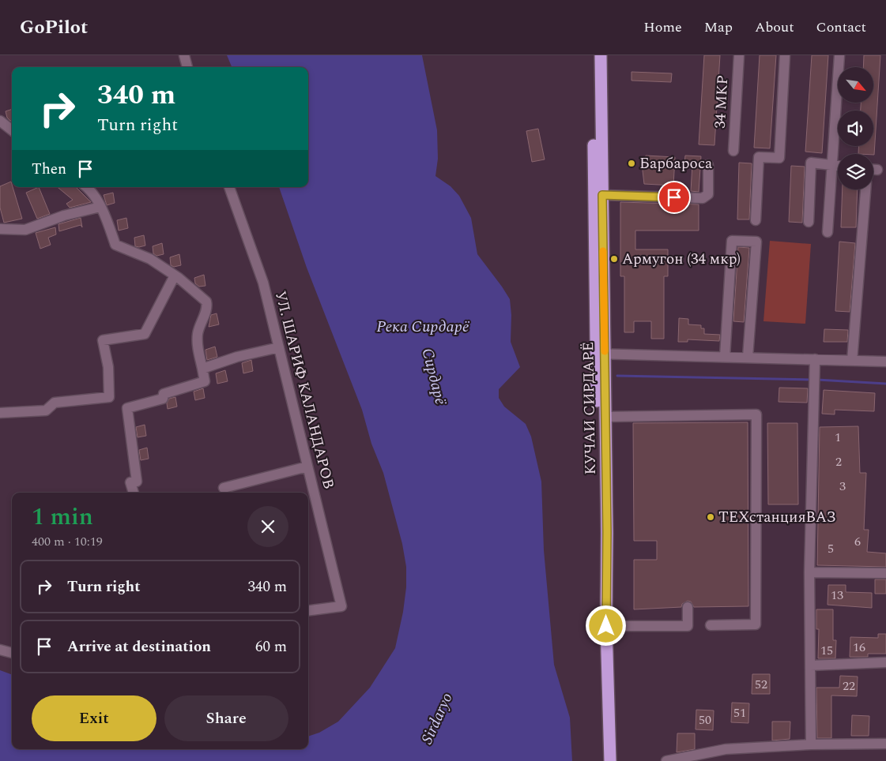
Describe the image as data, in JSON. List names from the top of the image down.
{
  "streets": {
    "highway": ["КУЧАИ СИРДАРЁ"],
    "street": ["34 МКР", "УЛ. ШАРИФ КАЛАНДАРОВ"]
  },
  "water": ["Река Сирдарё", "Сирдарё", "Sirdaryo"],
  "places": ["Барбароса", "Армугон (34 мкр)", "ТЕХстанцияВАЗ"],
  "house_numbers": [
    "1",
    "2",
    "3",
    "6",
    "5",
    "13",
    "16",
    "15",
    "52",
    "22",
    "51",
    "50"
  ],
  "north": "bottom right",
  "page": {
    "header": "GoPilot",
    "nav": [
      "Home",
      "Map",
      "About",
      "Contact"
    ],
    "turn": ["340 m", "Turn right"],
    "then": "Then",
    "heading": ["1 min", "400 m · 10:19"],
    "list": [
      {
        "name": "Turn right",
        "value": "340 m"
      },
      {
        "name": "Arrive at destination",
        "value": "60 m"
      }
    ],
    "buttons": ["Exit", "Share"]
  }
}
